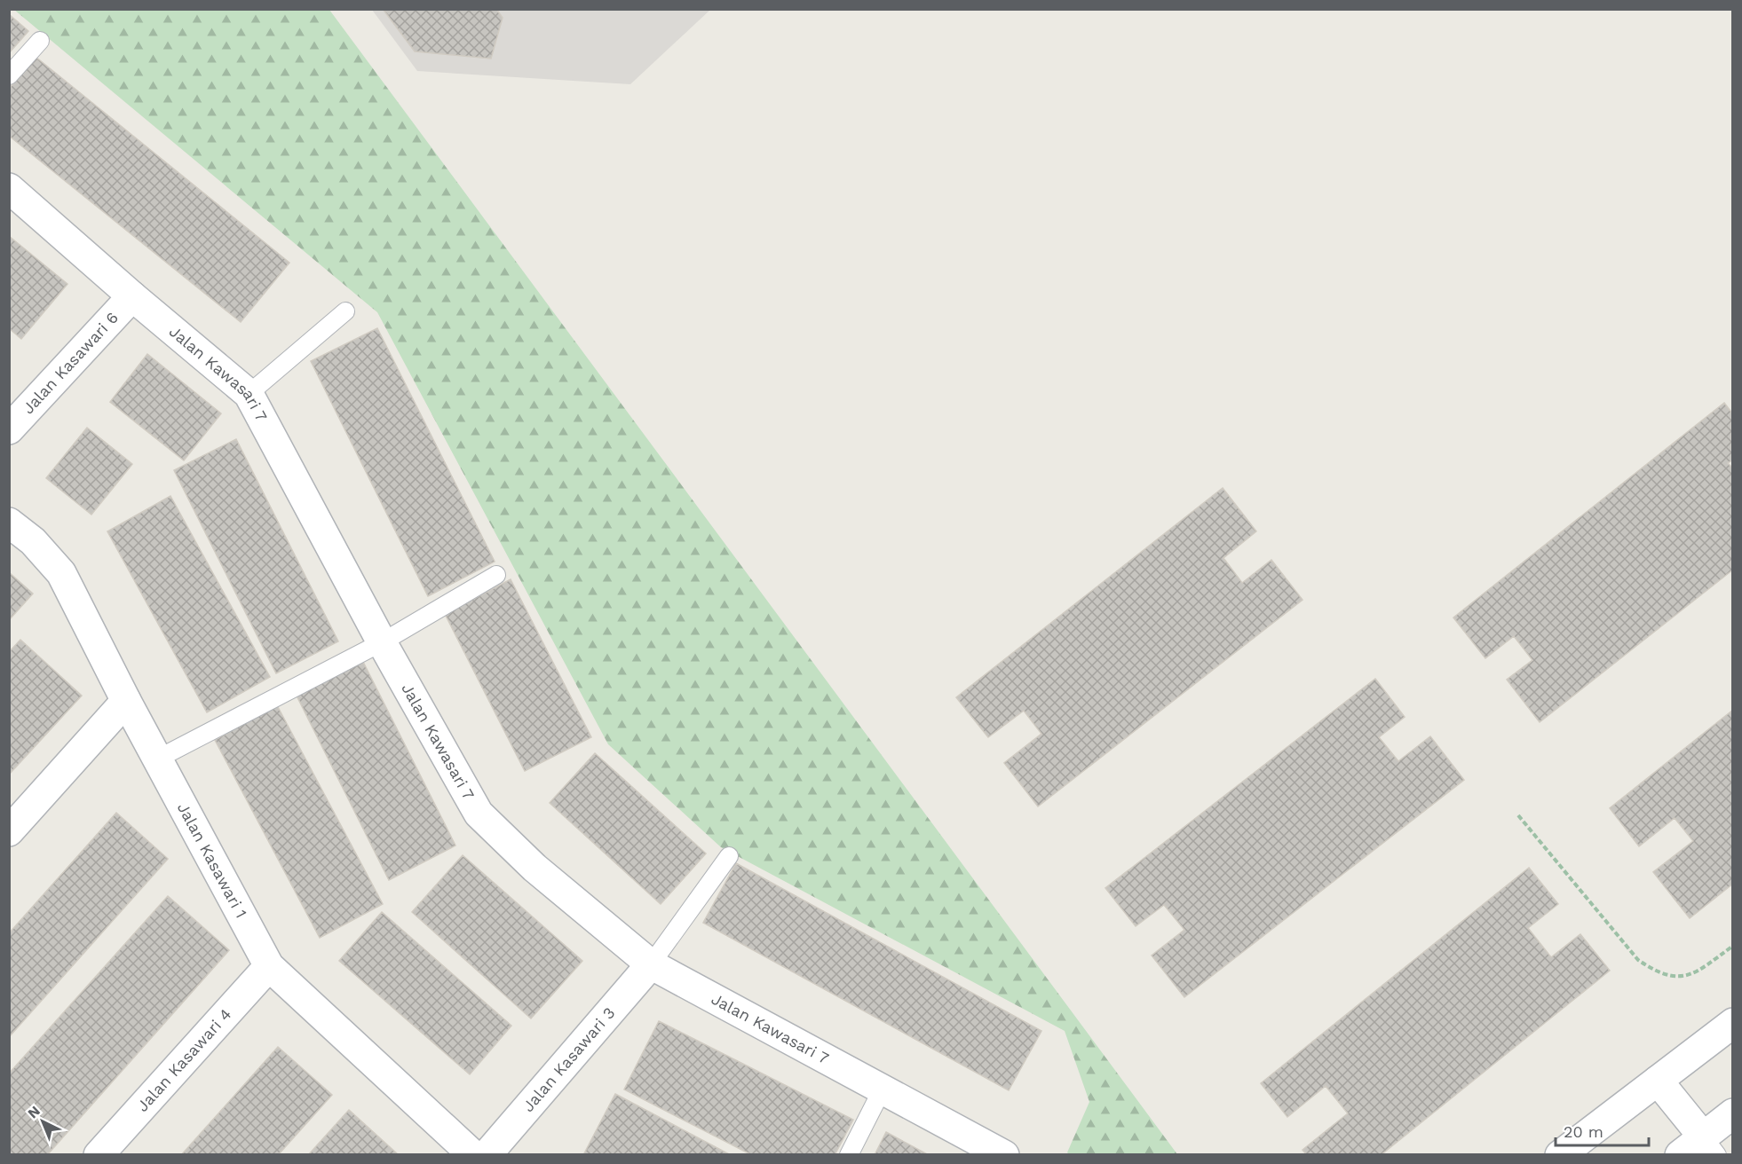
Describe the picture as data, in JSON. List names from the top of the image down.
{
  "streets": {
    "street": [
      "Jalan Kasawari 6",
      "Jalan Kawasari 7",
      "Jalan Kasawari 1",
      "Jalan Kasawari 3",
      "Jalan Kasawari 4"
    ]
  },
  "crossings": [
    ["Jalan Kasawari 6", "Jalan Kawasari 7"],
    ["Jalan Kawasari 7", "Jalan Kasawari 3"],
    ["Jalan Kasawari 1", "Jalan Kasawari 4"]
  ],
  "scale_bar": "20 m",
  "north": "top left"
}
